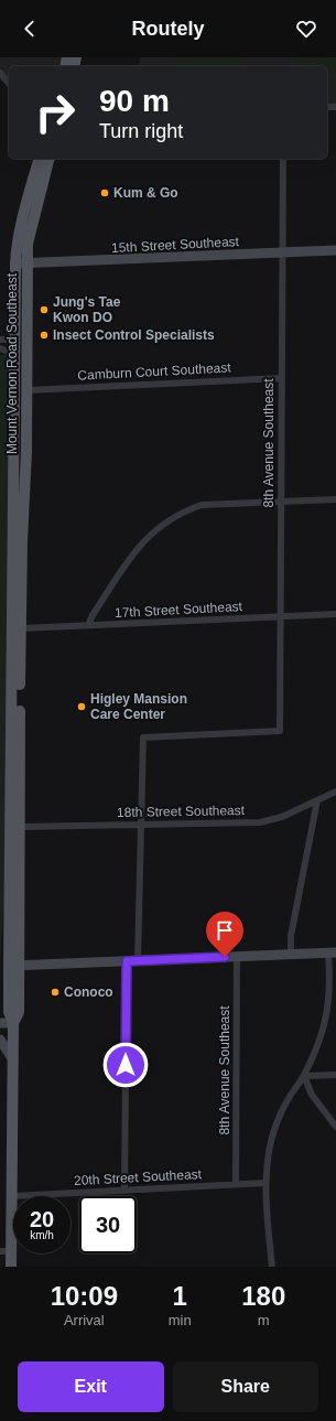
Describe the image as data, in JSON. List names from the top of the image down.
{
  "streets": {
    "main road": ["15th Street Southeast", "Mount Vernon Road Southeast"],
    "street": [
      "Camburn Court Southeast",
      "8th Avenue Southeast",
      "17th Street Southeast",
      "18th Street Southeast",
      "20th Street Southeast"
    ]
  },
  "crossings": [
    ["15th Street Southeast", "Mount Vernon Road Southeast"],
    ["15th Street Southeast", "8th Avenue Southeast"],
    ["Mount Vernon Road Southeast", "Camburn Court Southeast"],
    ["Mount Vernon Road Southeast", "17th Street Southeast"],
    ["Mount Vernon Road Southeast", "18th Street Southeast"],
    ["Mount Vernon Road Southeast", "20th Street Southeast"],
    ["Camburn Court Southeast", "8th Avenue Southeast"],
    ["8th Avenue Southeast", "17th Street Southeast"],
    ["8th Avenue Southeast", "18th Street Southeast"],
    ["8th Avenue Southeast", "20th Street Southeast"]
  ],
  "places": [
    "Kum & Go",
    "Jung's Tae Kwon DO",
    "Insect Control Specialists",
    "Higley Mansion Care Center",
    "Conoco"
  ],
  "page": {
    "header": "Routely",
    "turn": ["90 m", "Turn right"],
    "speed": "20 km/h",
    "limit": "30",
    "eta": [
      "10:09",
      "Arrival",
      "1",
      "min",
      "180",
      "m"
    ],
    "buttons": ["Exit", "Share"]
  }
}
